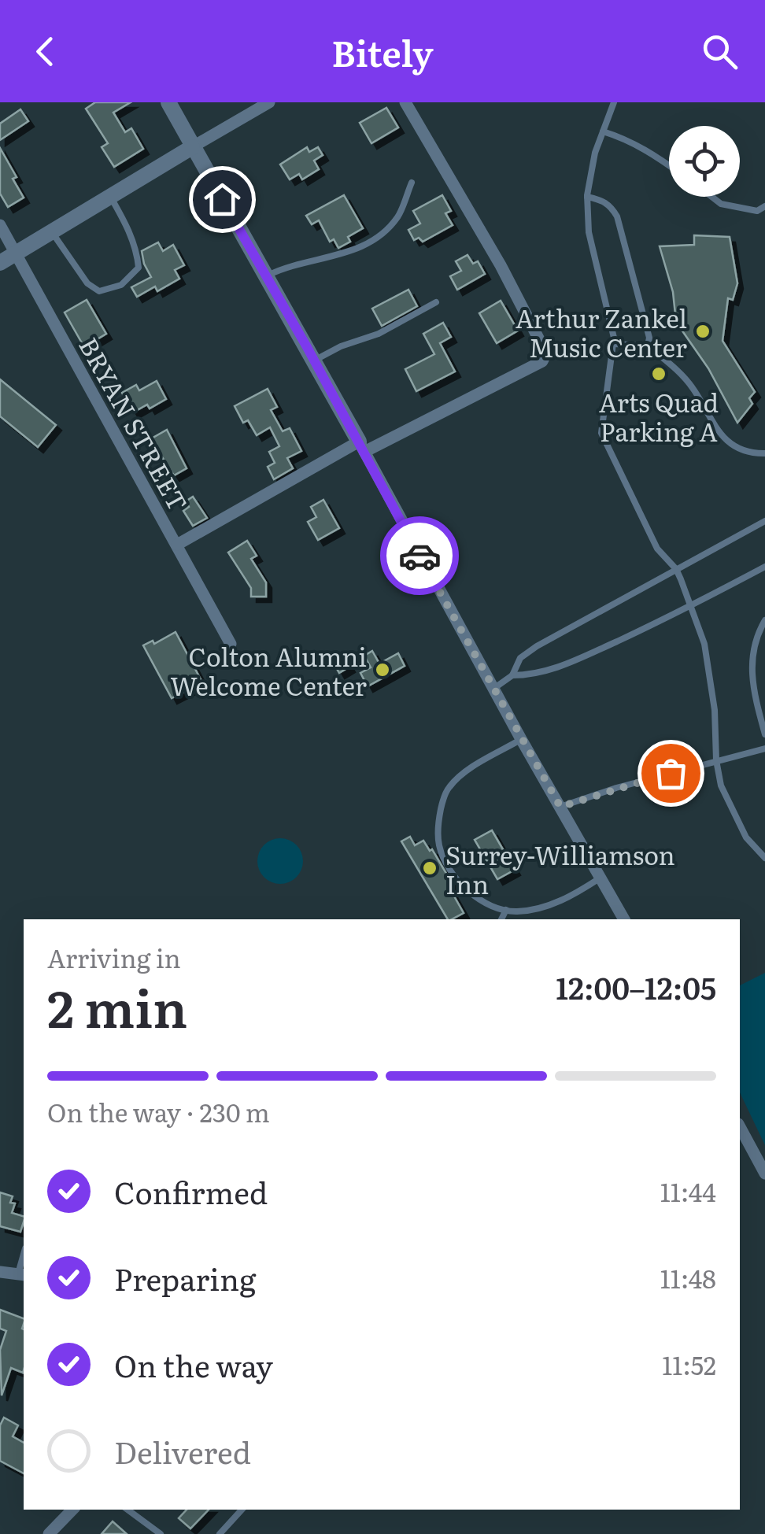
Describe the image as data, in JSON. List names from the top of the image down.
{
  "streets": {
    "street": ["BRYAN STREET"]
  },
  "places": [
    "Arthur Zankel Music Center",
    "Arts Quad Parking A",
    "Colton Alumni Welcome Center",
    "Surrey-Williamson Inn"
  ],
  "page": {
    "header": "Bitely",
    "heading": ["2 min", "Arriving in", "12:00–12:05"],
    "bar": "On the way · 230 m",
    "list": [
      ["Confirmed", "11:44"],
      ["Preparing", "11:48"],
      ["On the way", "11:52"],
      "Delivered"
    ]
  }
}
